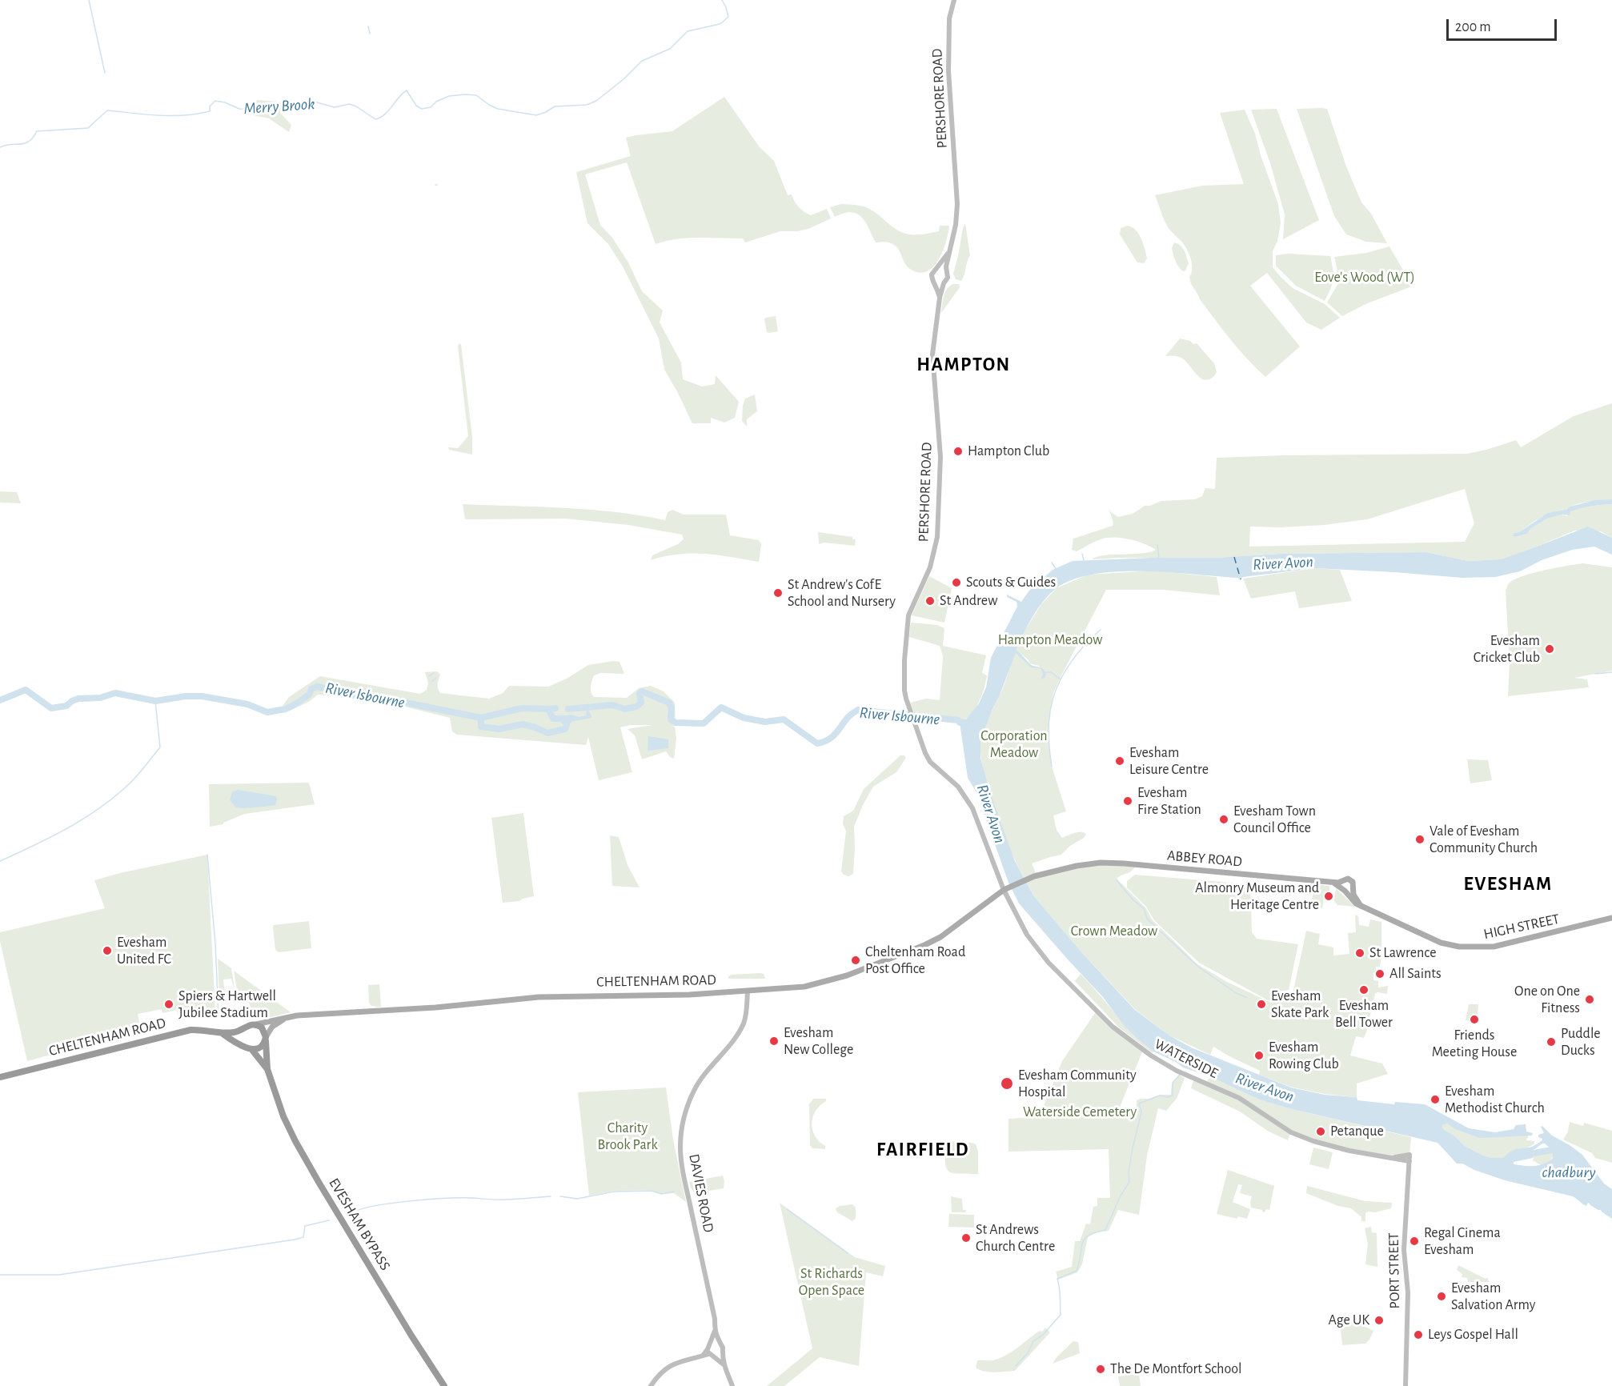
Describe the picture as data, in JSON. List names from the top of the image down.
{
  "streets": {
    "highway": ["CHELTENHAM ROAD", "EVESHAM BYPASS"],
    "main road": [
      "PERSHORE ROAD",
      "ABBEY ROAD",
      "HIGH STREET",
      "WATERSIDE",
      "DAVIES ROAD",
      "PORT STREET"
    ]
  },
  "crossings": [
    ["PERSHORE ROAD", "ABBEY ROAD"],
    ["PERSHORE ROAD", "CHELTENHAM ROAD"],
    ["PERSHORE ROAD", "WATERSIDE"],
    ["ABBEY ROAD", "HIGH STREET"],
    ["ABBEY ROAD", "CHELTENHAM ROAD"],
    ["ABBEY ROAD", "WATERSIDE"],
    ["CHELTENHAM ROAD", "WATERSIDE"],
    ["CHELTENHAM ROAD", "DAVIES ROAD"],
    ["CHELTENHAM ROAD", "EVESHAM BYPASS"],
    ["WATERSIDE", "PORT STREET"]
  ],
  "districts": ["HAMPTON", "EVESHAM", "FAIRFIELD"],
  "water": [
    "Merry Brook",
    "River Avon",
    "River Isbourne",
    "chadbury"
  ],
  "parks": [
    "Eove's Wood (WT)",
    "Hampton Meadow",
    "Corporation Meadow",
    "Crown Meadow",
    "Waterside Cemetery",
    "Charity Brook Park",
    "St Richards Open Space"
  ],
  "places": [
    "Hampton Club",
    "Scouts & Guides",
    "St Andrew's CofE School and Nursery",
    "St Andrew",
    "Evesham Cricket Club",
    "Evesham Leisure Centre",
    "Evesham Fire Station",
    "Evesham Town Council Office",
    "Vale of Evesham Community Church",
    "Almonry Museum and Heritage Centre",
    "Evesham United FC",
    "St Lawrence",
    "Cheltenham Road Post Office",
    "All Saints",
    "Evesham Bell Tower",
    "One on One Fitness",
    "Spiers & Hartwell Jubilee Stadium",
    "Evesham Skate Park",
    "Friends Meeting House",
    "Evesham New College",
    "Puddle Ducks",
    "Evesham Rowing Club",
    "Evesham Community Hospital",
    "Evesham Methodist Church",
    "Petanque",
    "St Andrews Church Centre",
    "Regal Cinema Evesham",
    "Evesham Salvation Army",
    "Age UK",
    "Leys Gospel Hall",
    "The De Montfort School"
  ],
  "scale_bar": "200 m"
}
